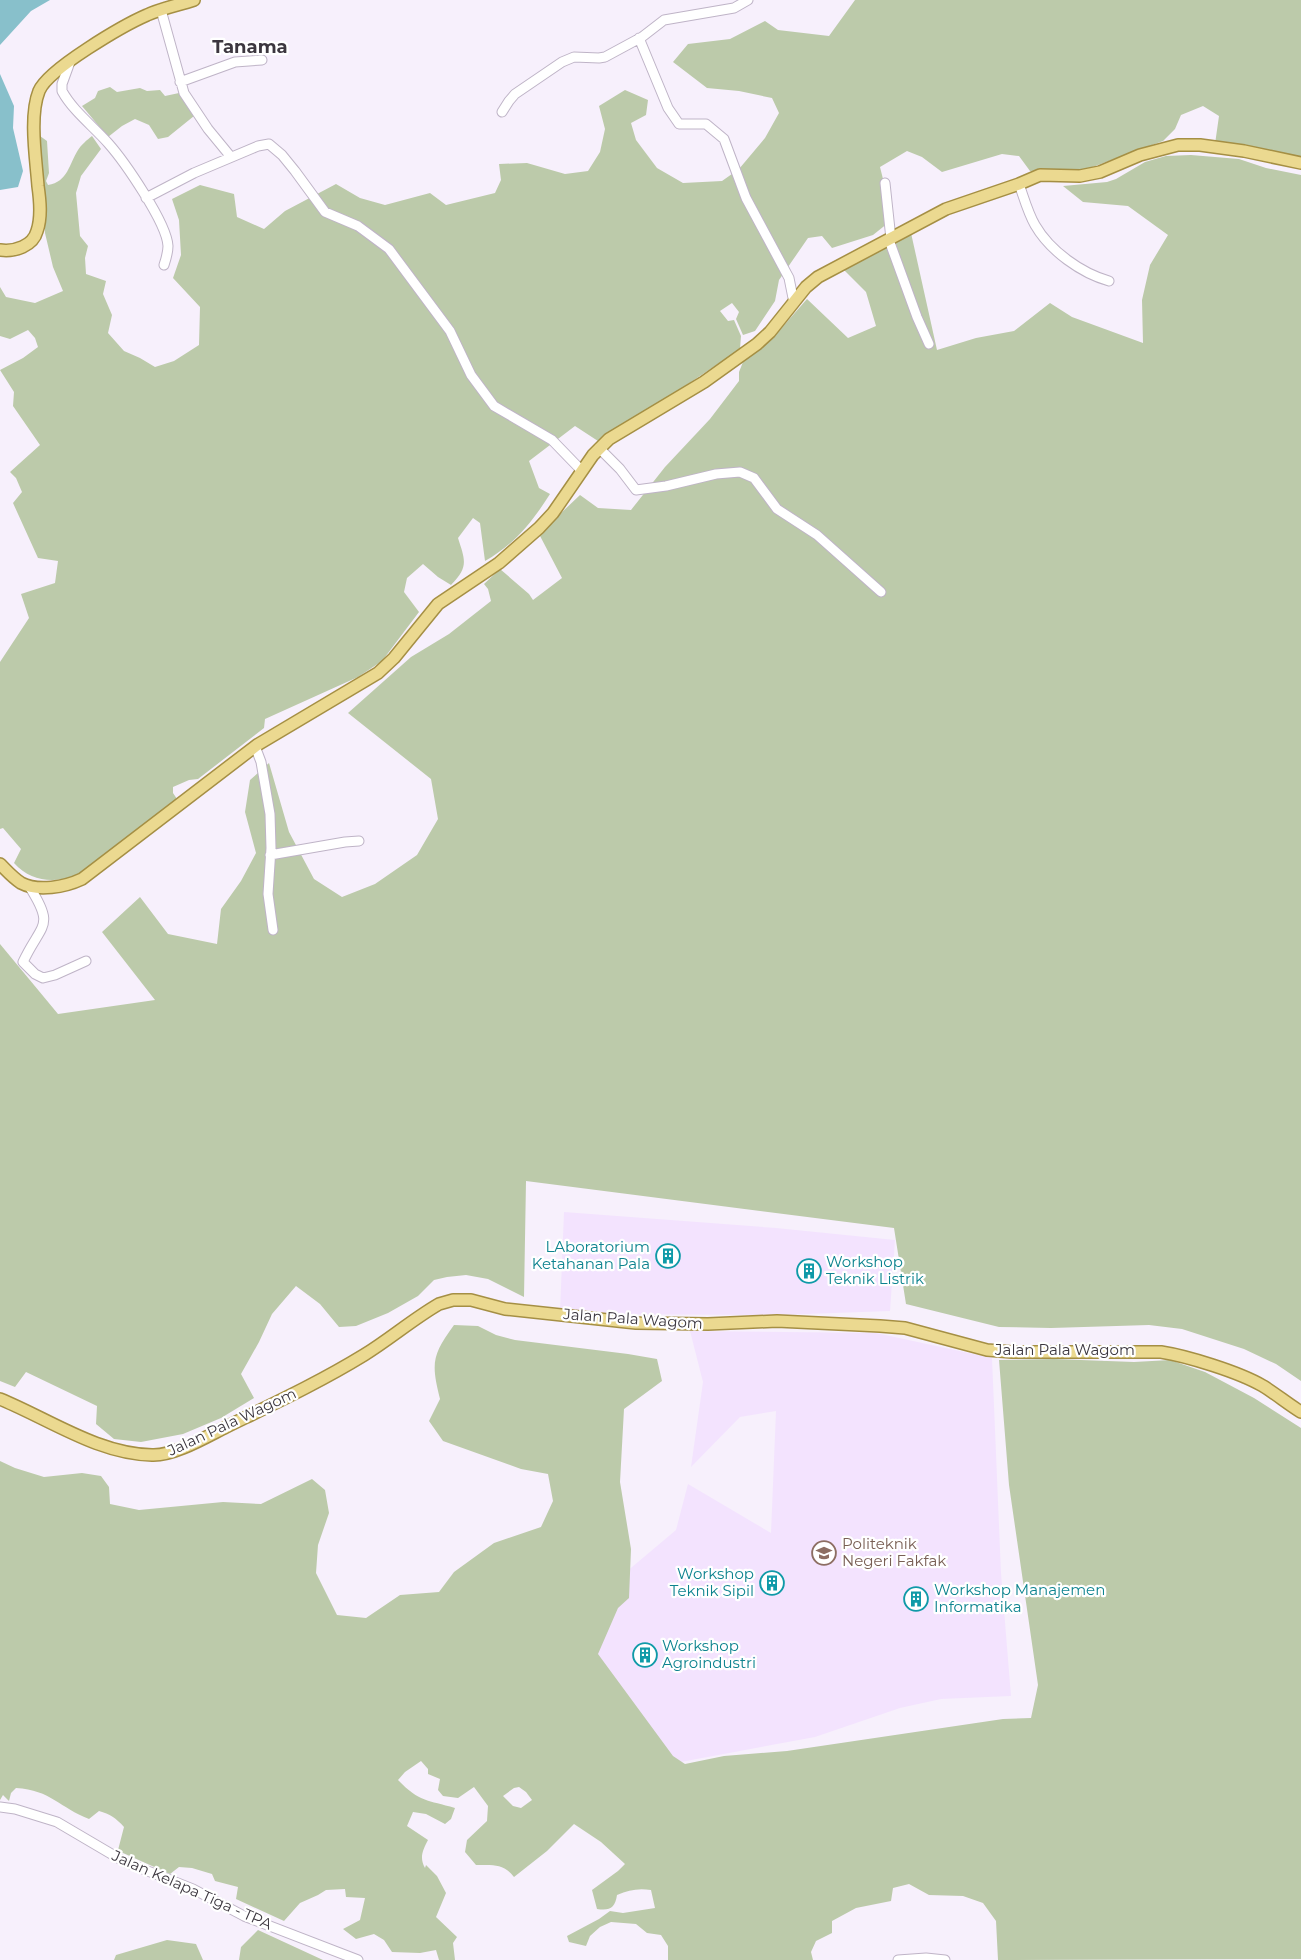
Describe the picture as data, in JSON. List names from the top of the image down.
{
  "streets": {
    "main road": ["Jalan Pala Wagom"],
    "street": ["Jalan Kelapa Tiga - TPA"]
  },
  "districts": ["Tanama"],
  "places": {
    "building": [
      "LAboratorium Ketahanan Pala",
      "Workshop Teknik Listrik",
      "Workshop Teknik Sipil",
      "Workshop Manajemen Informatika",
      "Workshop Agroindustri"
    ],
    "school or university": ["Politeknik Negeri Fakfak"]
  }
}
